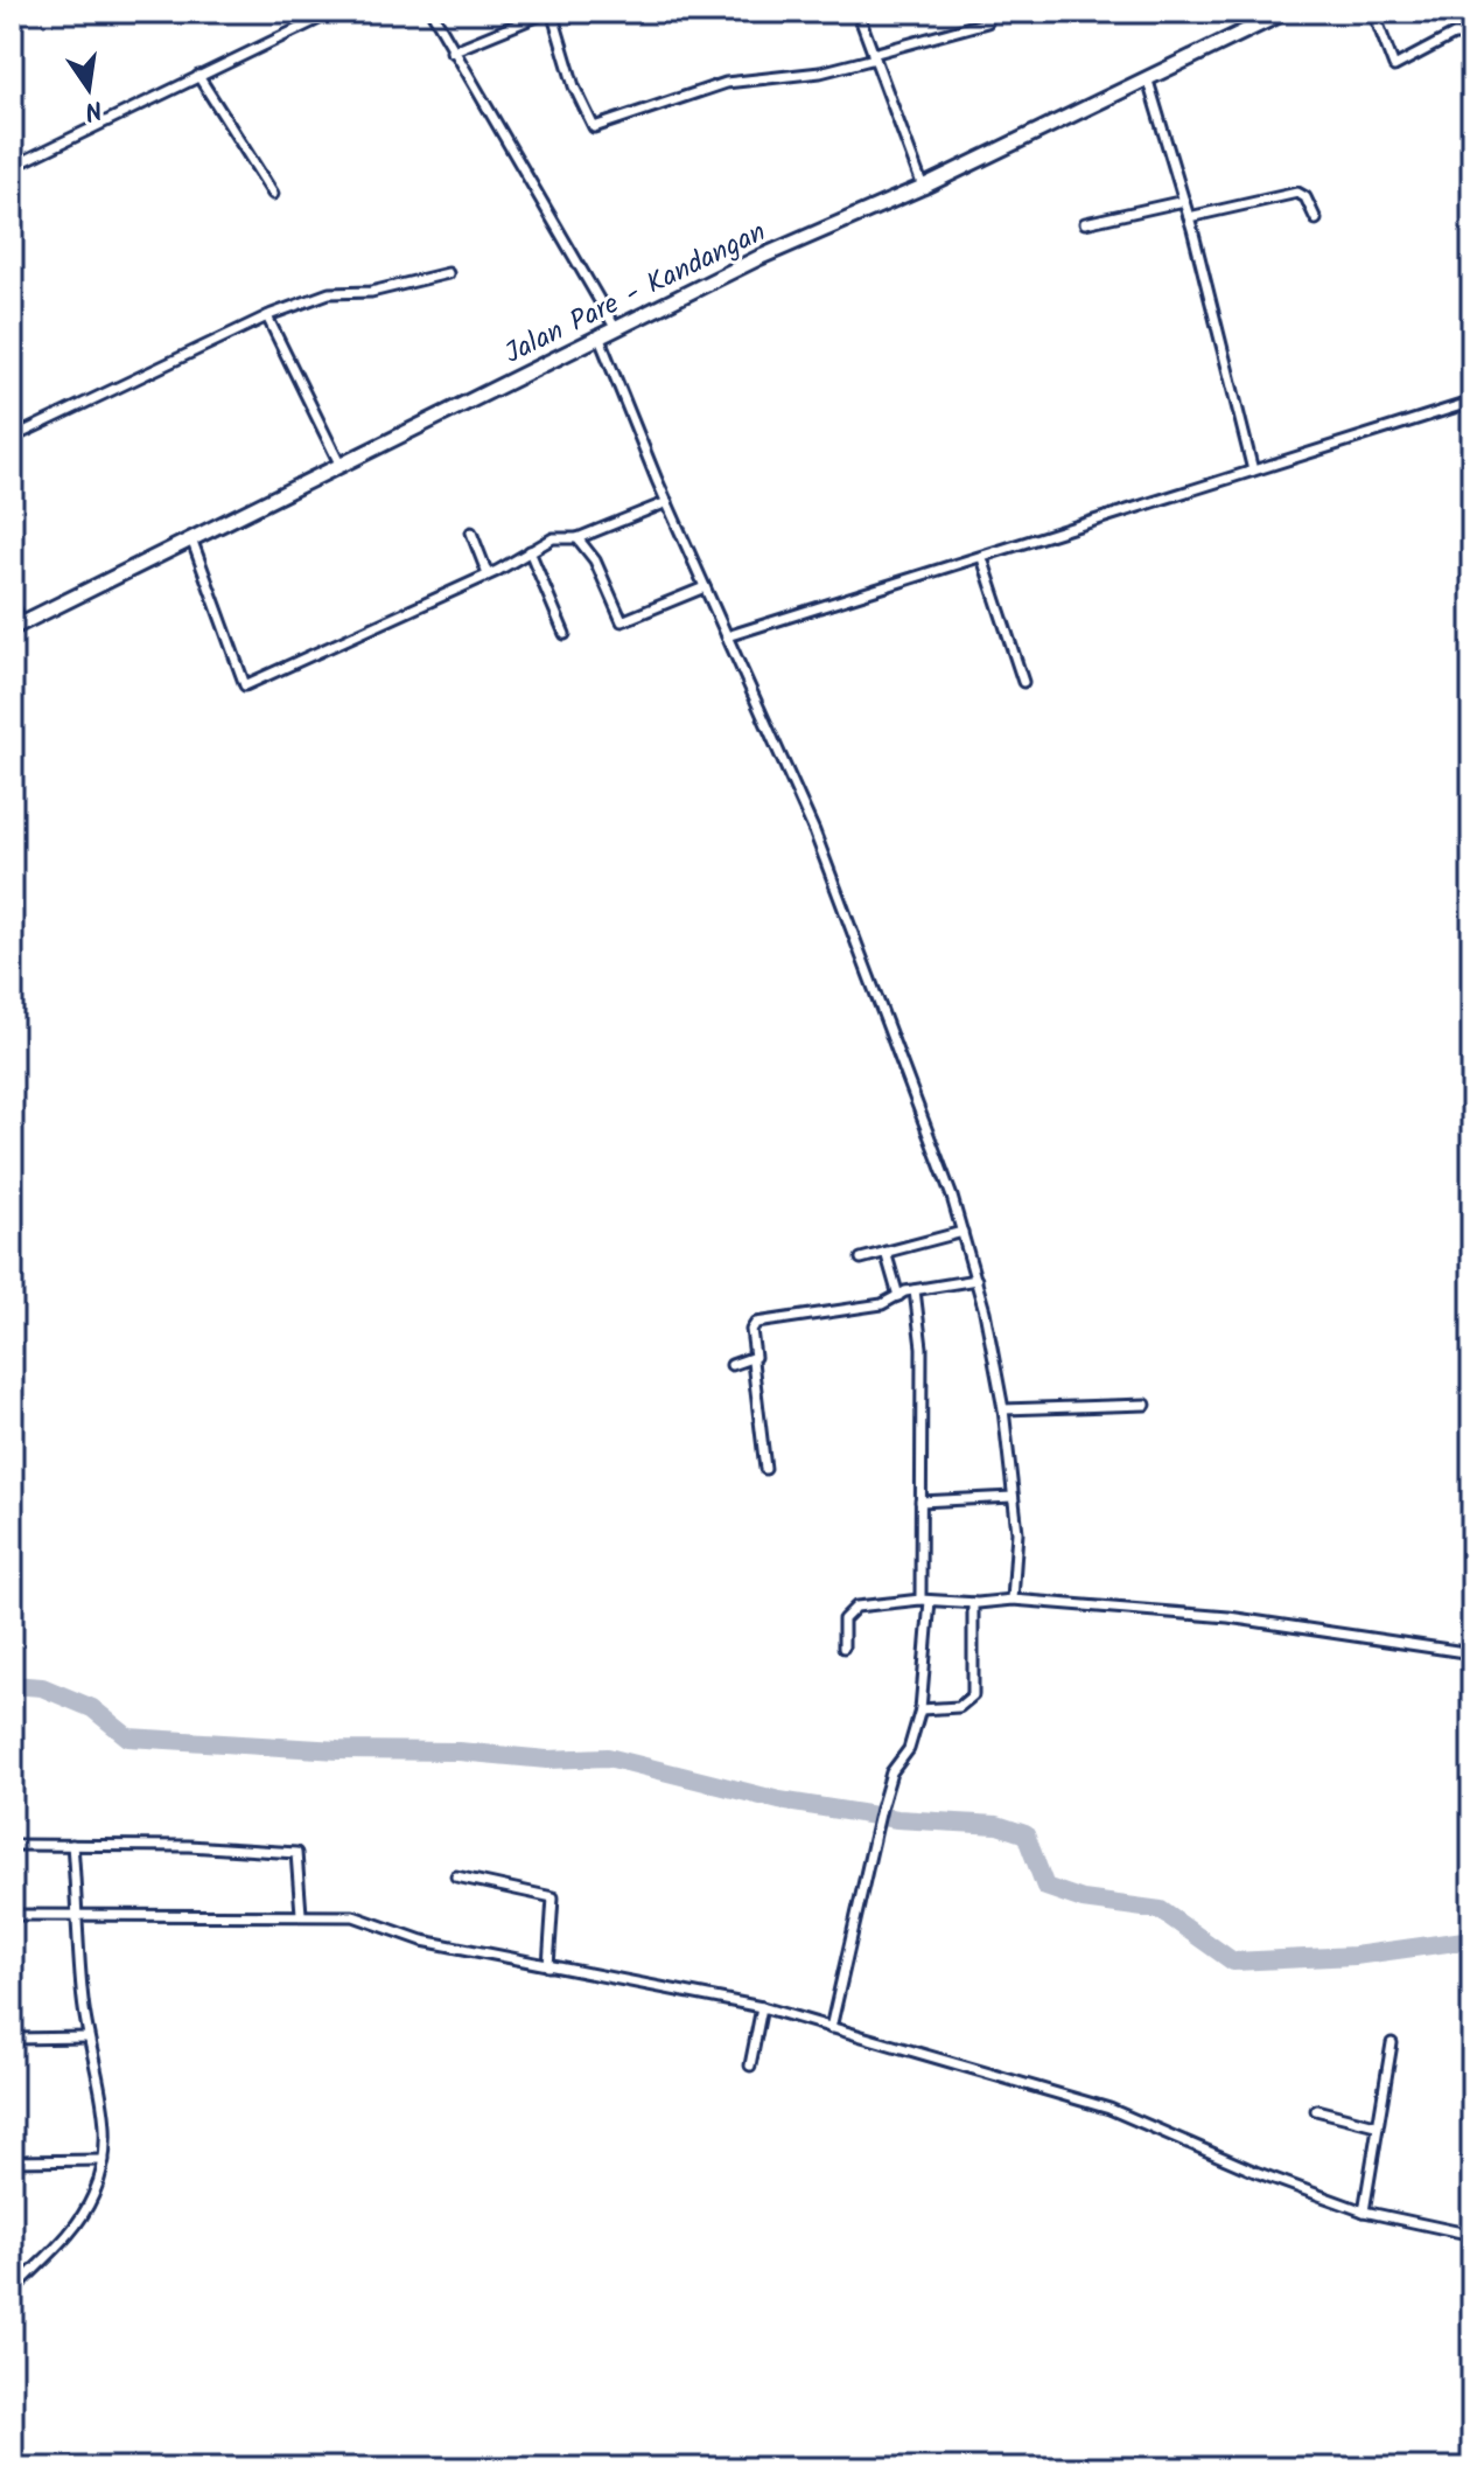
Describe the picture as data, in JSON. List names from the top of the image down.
{
  "streets": {
    "main road": ["Jalan Pare - Kandangan"]
  },
  "north": "bottom"
}
